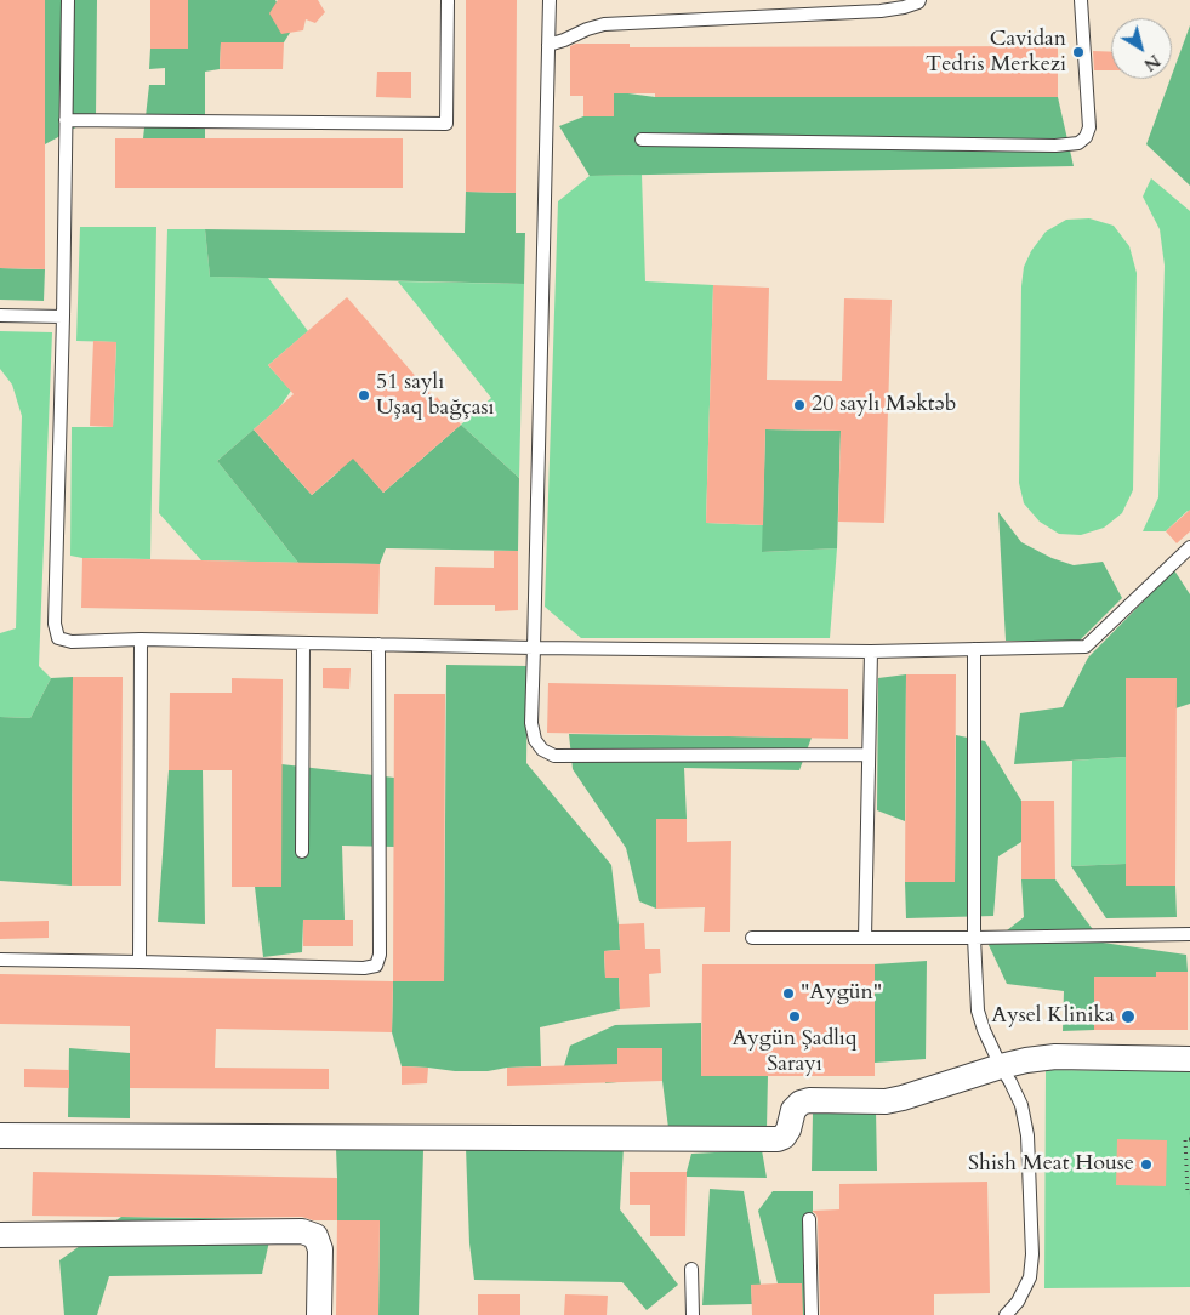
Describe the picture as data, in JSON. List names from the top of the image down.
{
  "places": [
    "Cavidan Tedris Merkezi",
    "51 saylı Uşaq bağçası",
    "20 saylı Məktəb",
    "\"Aygün\"",
    "Aygün Şadlıq Sarayı",
    "Aysel Klinika",
    "Shish Meat House"
  ],
  "north": "bottom right"
}
